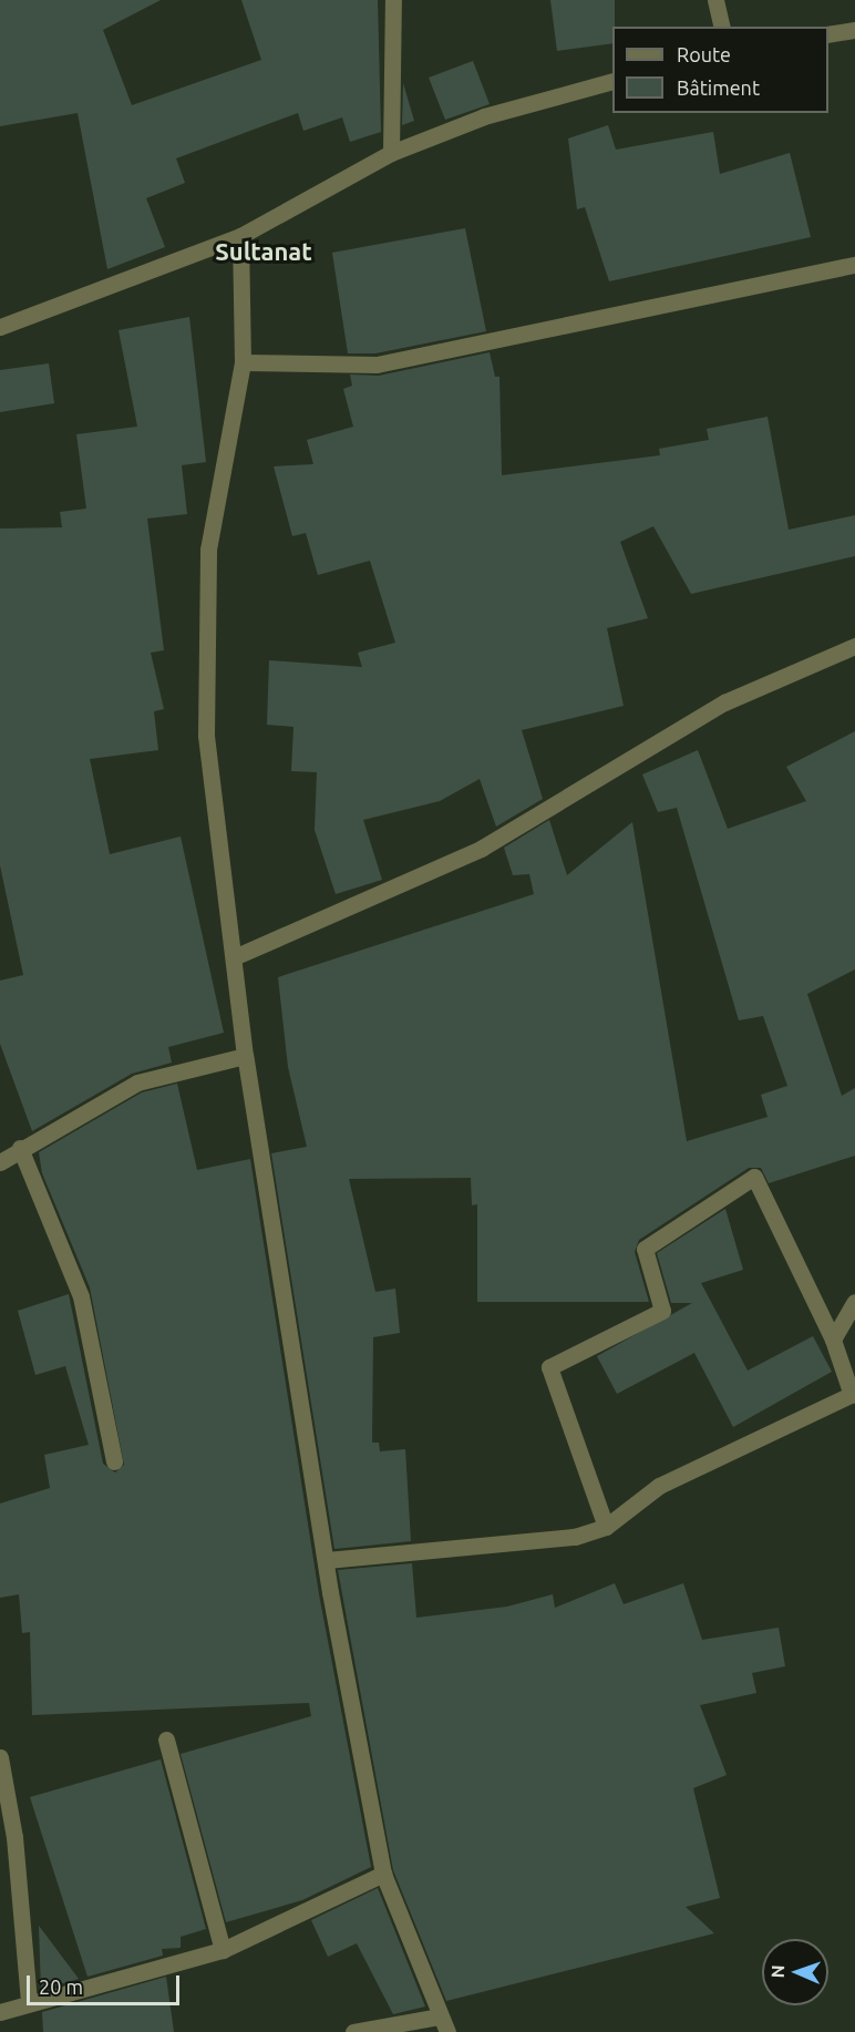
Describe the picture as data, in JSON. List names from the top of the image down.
{
  "districts": ["Sultanat"],
  "legend": ["Route", "Bâtiment"],
  "scale_bar": "20 m",
  "north": "left"
}
